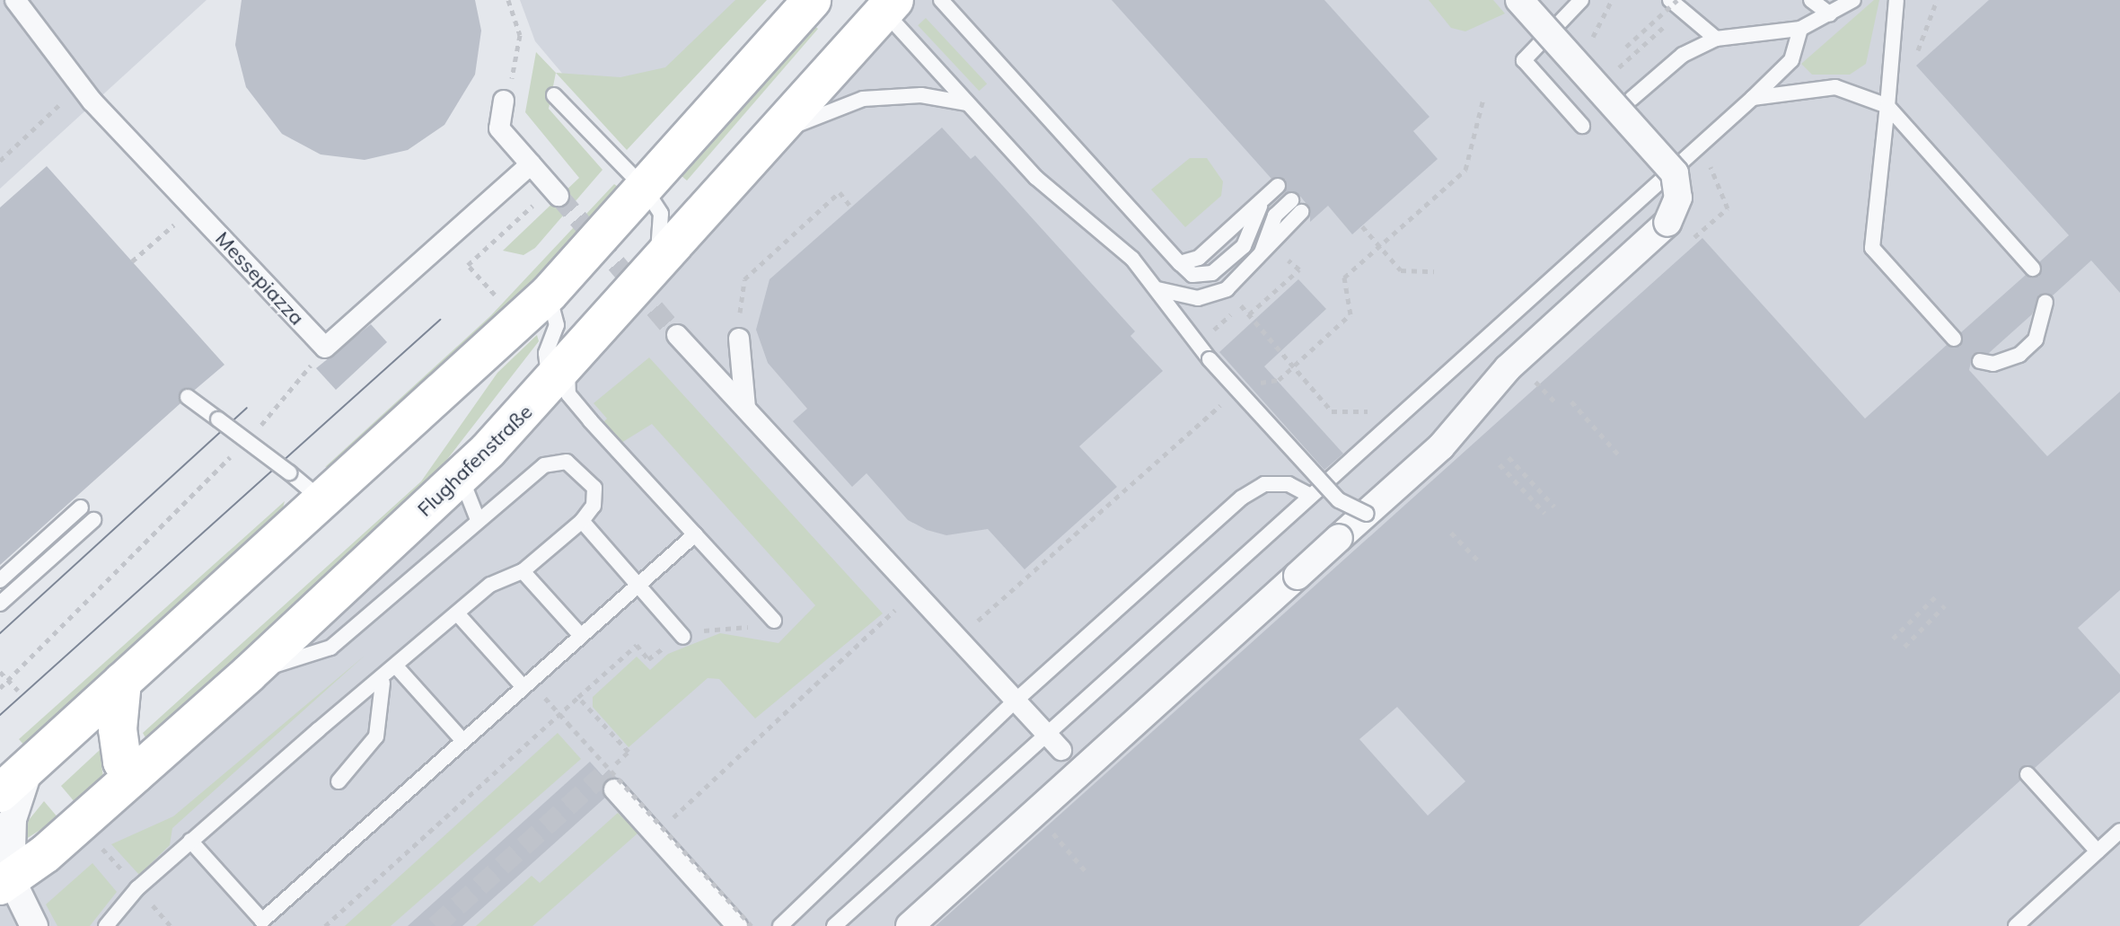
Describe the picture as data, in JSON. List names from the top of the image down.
{
  "streets": {
    "main road": ["Flughafenstraße"],
    "street": ["Messepiazza"]
  }
}
